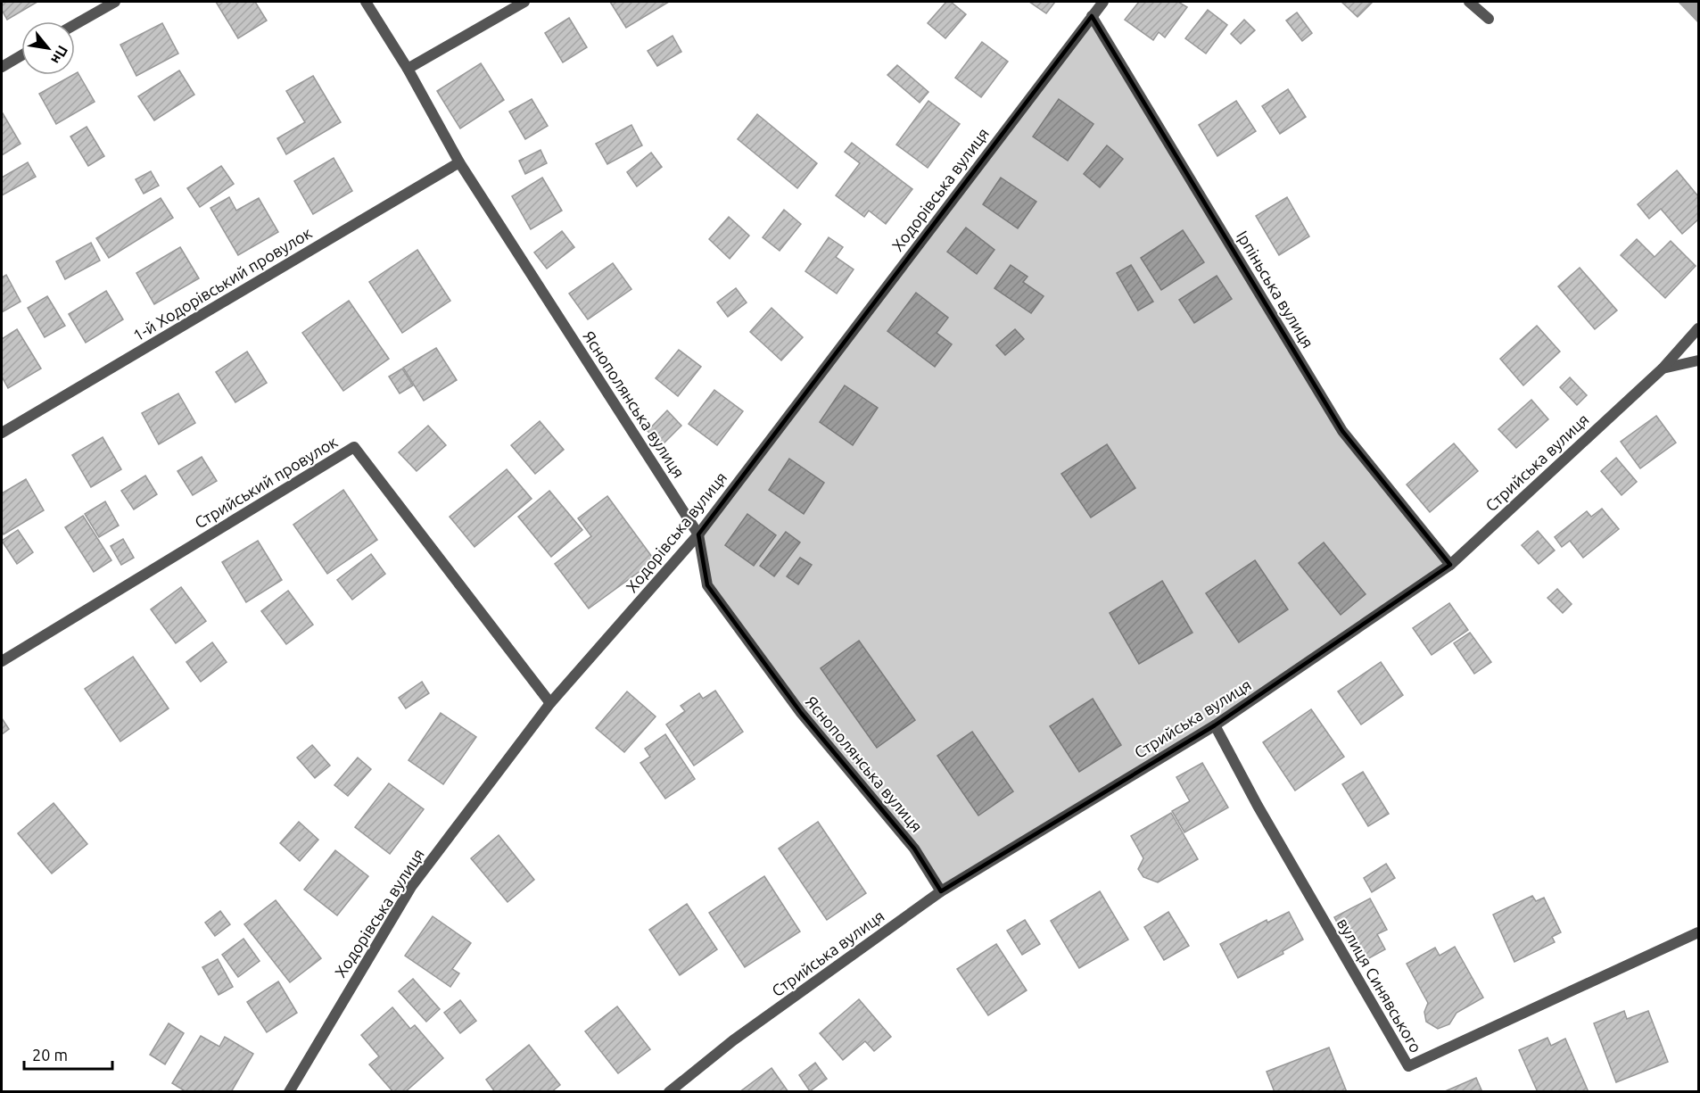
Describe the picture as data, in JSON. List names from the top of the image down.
{
  "streets": {
    "street": [
      "Ходорівська вулиця",
      "1-й Ходорівський провулок",
      "Ірпіньська вулиця",
      "Яснополянська вулиця",
      "Стрийська вулиця",
      "Стрийський провулок",
      "вулиця Синявського"
    ]
  },
  "crossings": [
    ["Ходорівська вулиця", "Ірпіньська вулиця"],
    ["Ходорівська вулиця", "Яснополянська вулиця"],
    ["Ходорівська вулиця", "Стрийський провулок"],
    ["1-й Ходорівський провулок", "Яснополянська вулиця"],
    ["Ірпіньська вулиця", "Стрийська вулиця"],
    ["Яснополянська вулиця", "Стрийська вулиця"],
    ["Стрийська вулиця", "вулиця Синявського"]
  ],
  "scale_bar": "20 m",
  "north": "bottom right"
}
